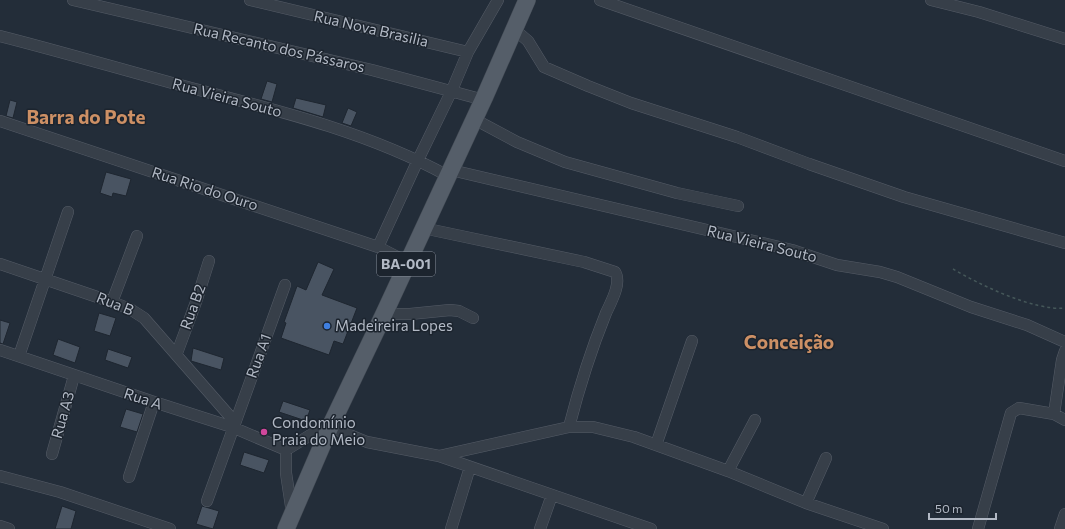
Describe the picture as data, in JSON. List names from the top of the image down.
{
  "streets": {
    "main road": ["BA-001"],
    "street": [
      "Rua Nova Brasilia",
      "Rua Recanto dos Pássaros",
      "Rua Vieira Souto",
      "Rua Rio do Ouro",
      "Rua B",
      "Rua B2",
      "Rua A1",
      "Rua A",
      "Rua A3"
    ]
  },
  "crossings": [
    ["Rua Recanto dos Pássaros", "BA-001"],
    ["Rua Vieira Souto", "BA-001"],
    ["Rua Rio do Ouro", "BA-001"],
    ["Rua B", "Rua B2"],
    ["Rua B", "Rua A1"],
    ["Rua B", "Rua A"],
    ["Rua A1", "Rua A"],
    ["Rua A", "Rua A3"]
  ],
  "districts": ["Barra do Pote", "Conceição"],
  "places": ["Madeireira Lopes", "Condomínio Praia do Meio"],
  "scale_bar": "50 m"
}
